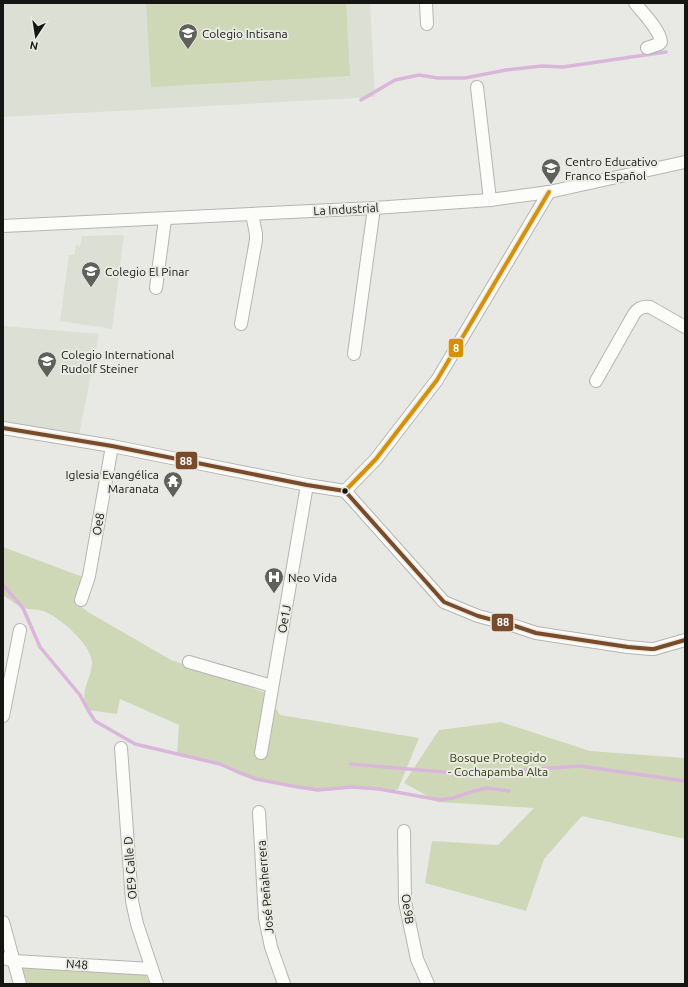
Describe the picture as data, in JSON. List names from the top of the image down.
{
  "streets": {
    "street": [
      "La Industrial",
      "Oe8",
      "Oe1J",
      "OE9 Calle D",
      "José Peñaherrera",
      "Oe9B",
      "N48"
    ]
  },
  "crossings": [
    ["OE9 Calle D", "N48"]
  ],
  "parks": ["Bosque Protegido - Cochapamba Alta"],
  "places": {
    "school or university": [
      "Colegio Intisana",
      "Centro Educativo Franco Español",
      "Colegio El Pinar",
      "Colegio International Rudolf Steiner"
    ],
    "temple": ["Iglesia Evangélica Maranata"],
    "hospital": ["Neo Vida"]
  },
  "lines": ["transit line 8", "transit line 88"],
  "north": "bottom"
}
